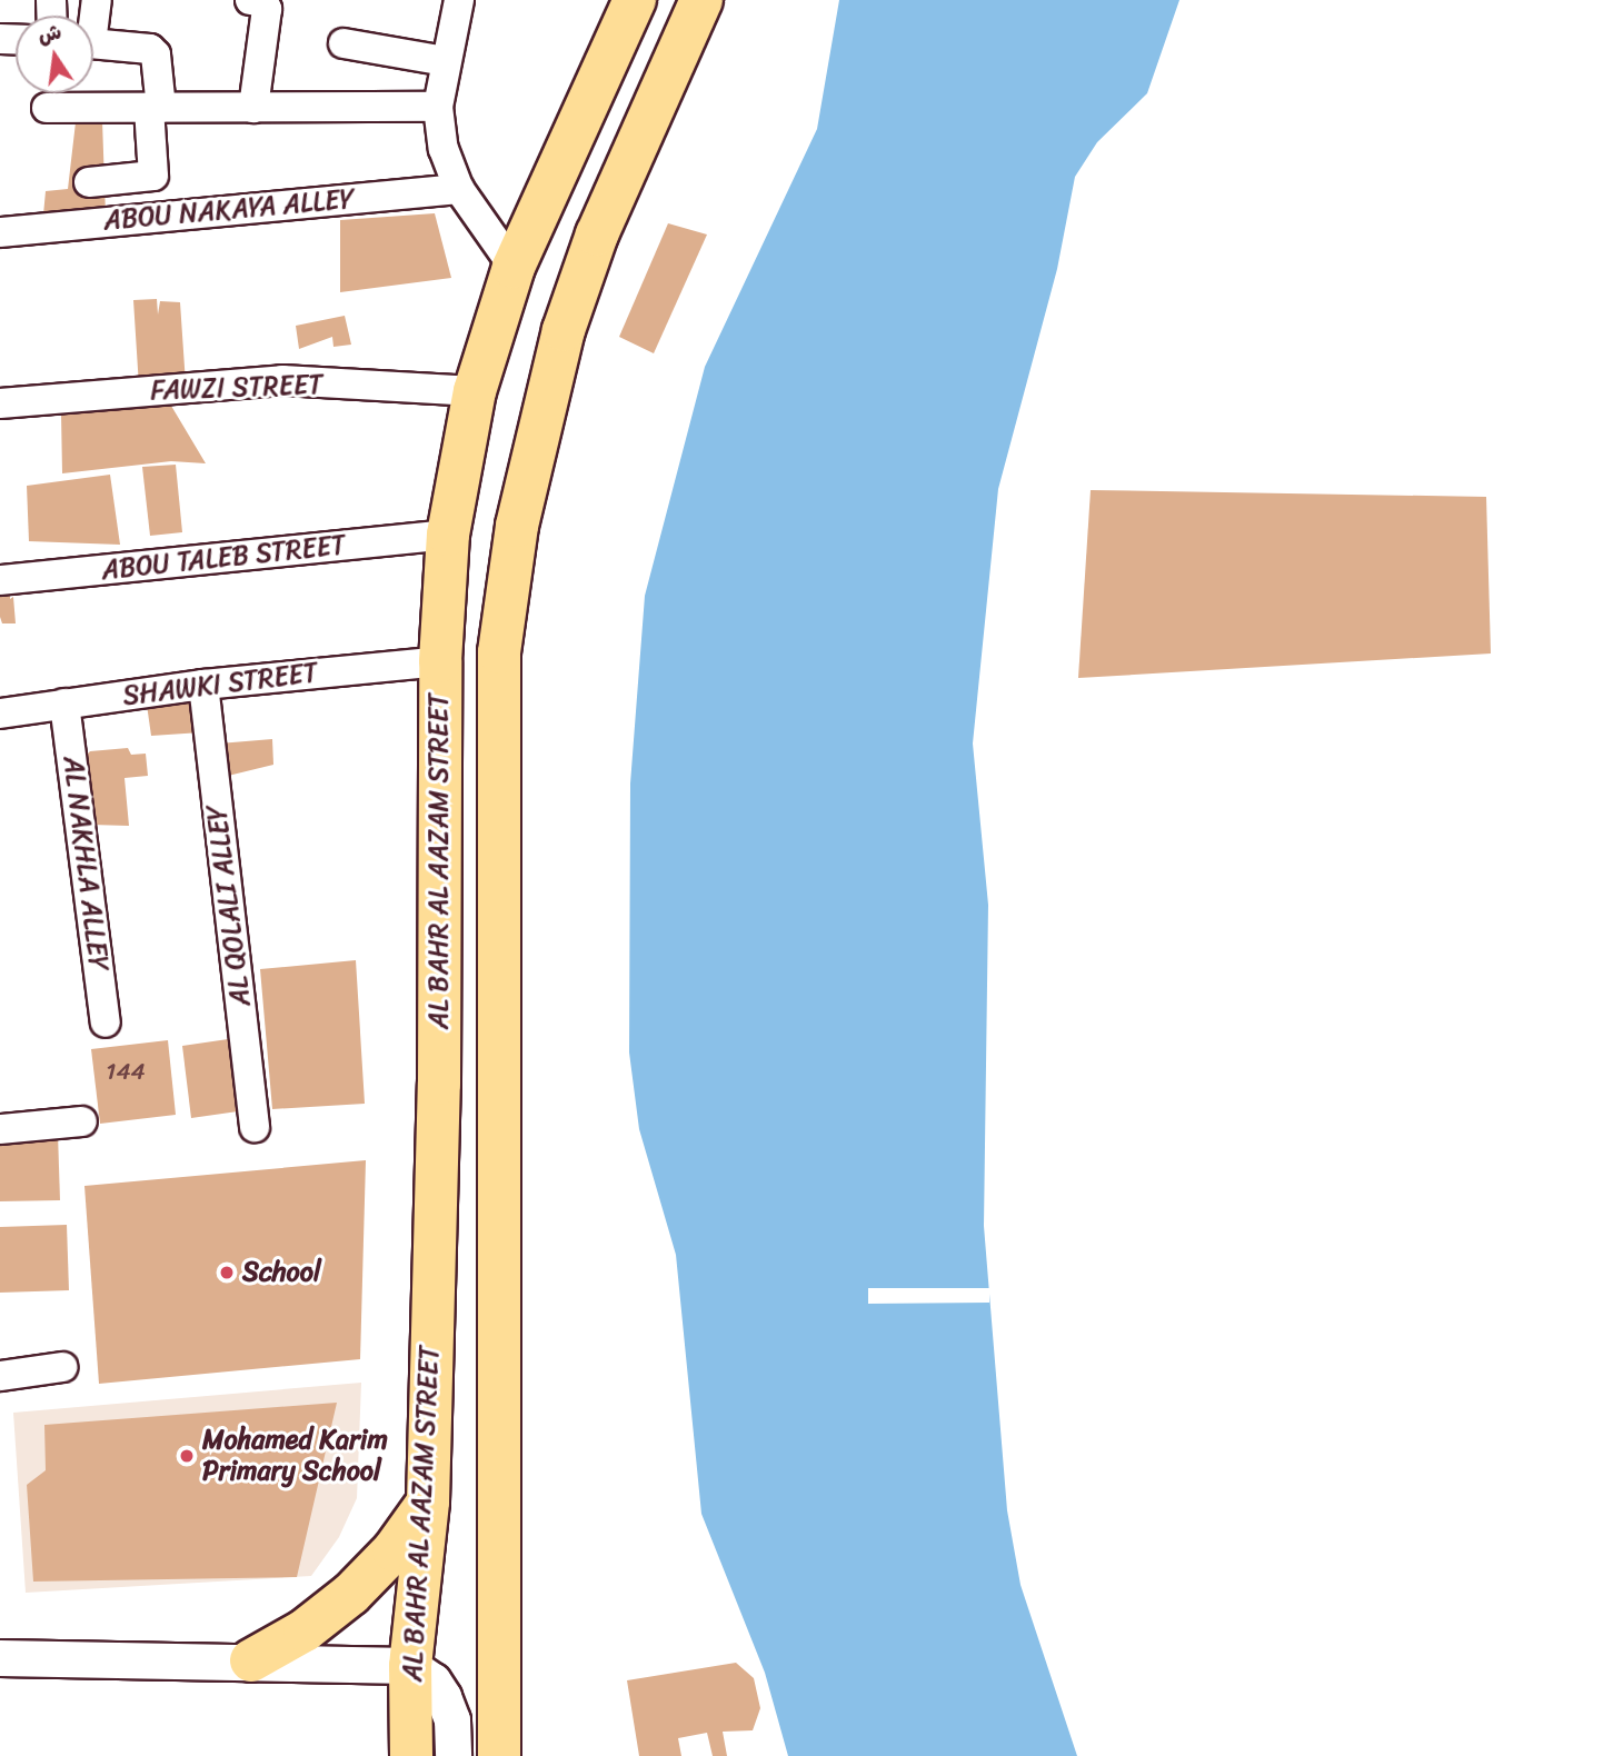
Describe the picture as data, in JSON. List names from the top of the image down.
{
  "streets": {
    "main road": ["AL BAHR AL AAZAM STREET"],
    "street": [
      "ABOU NAKAYA ALLEY",
      "FAWZI STREET",
      "ABOU TALEB STREET",
      "SHAWKI STREET",
      "AL NAKHLA ALLEY",
      "AL QOLALI ALLEY"
    ]
  },
  "crossings": [
    ["FAWZI STREET", "AL BAHR AL AAZAM STREET"],
    ["ABOU TALEB STREET", "AL BAHR AL AAZAM STREET"],
    ["SHAWKI STREET", "AL BAHR AL AAZAM STREET"],
    ["SHAWKI STREET", "AL NAKHLA ALLEY"],
    ["SHAWKI STREET", "AL QOLALI ALLEY"]
  ],
  "places": ["School", "Mohamed Karim Primary School"],
  "house_numbers": ["144"],
  "north": "top"
}
